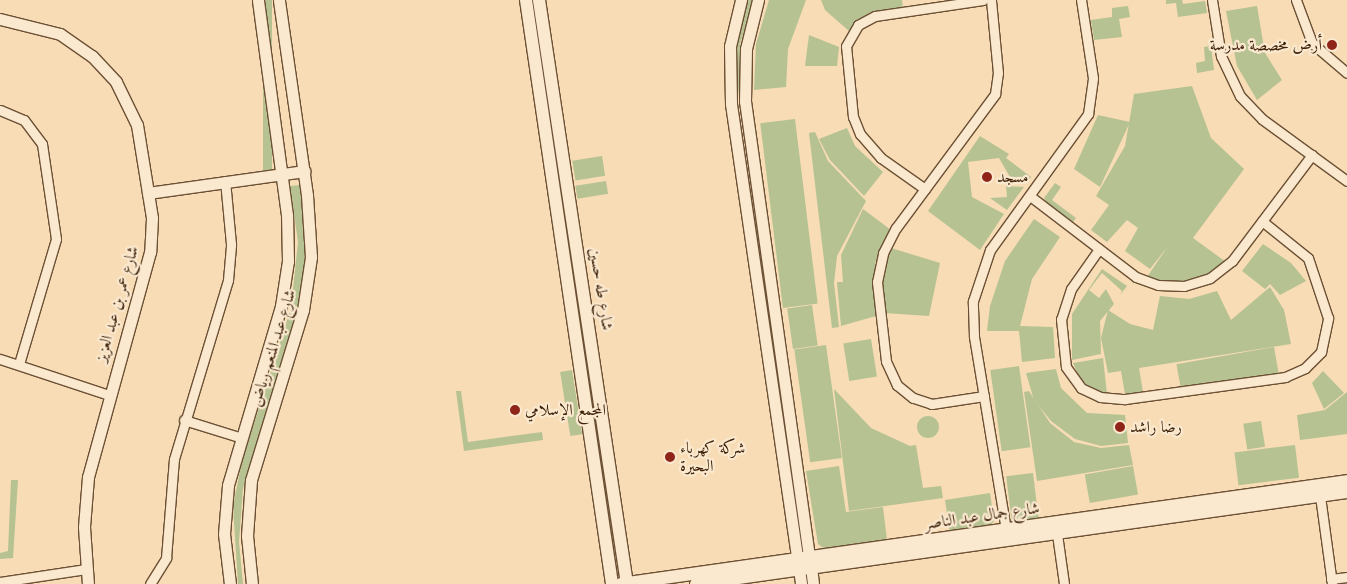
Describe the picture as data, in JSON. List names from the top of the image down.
{
  "streets": {
    "main road": ["شارع طه حسين", "شارع جمال عبد الناصر"],
    "street": ["شارع عمر بن عبد العزيز", "شارع عبد المنعم رياض"]
  },
  "crossings": [
    ["شارع طه حسين", "شارع جمال عبد الناصر"]
  ],
  "places": [
    "أرض مخصصة مدرسة",
    "مسجد",
    "المجمع الإسلامي",
    "رضا راشد",
    "شركة كهرباء البحيرة"
  ]
}
